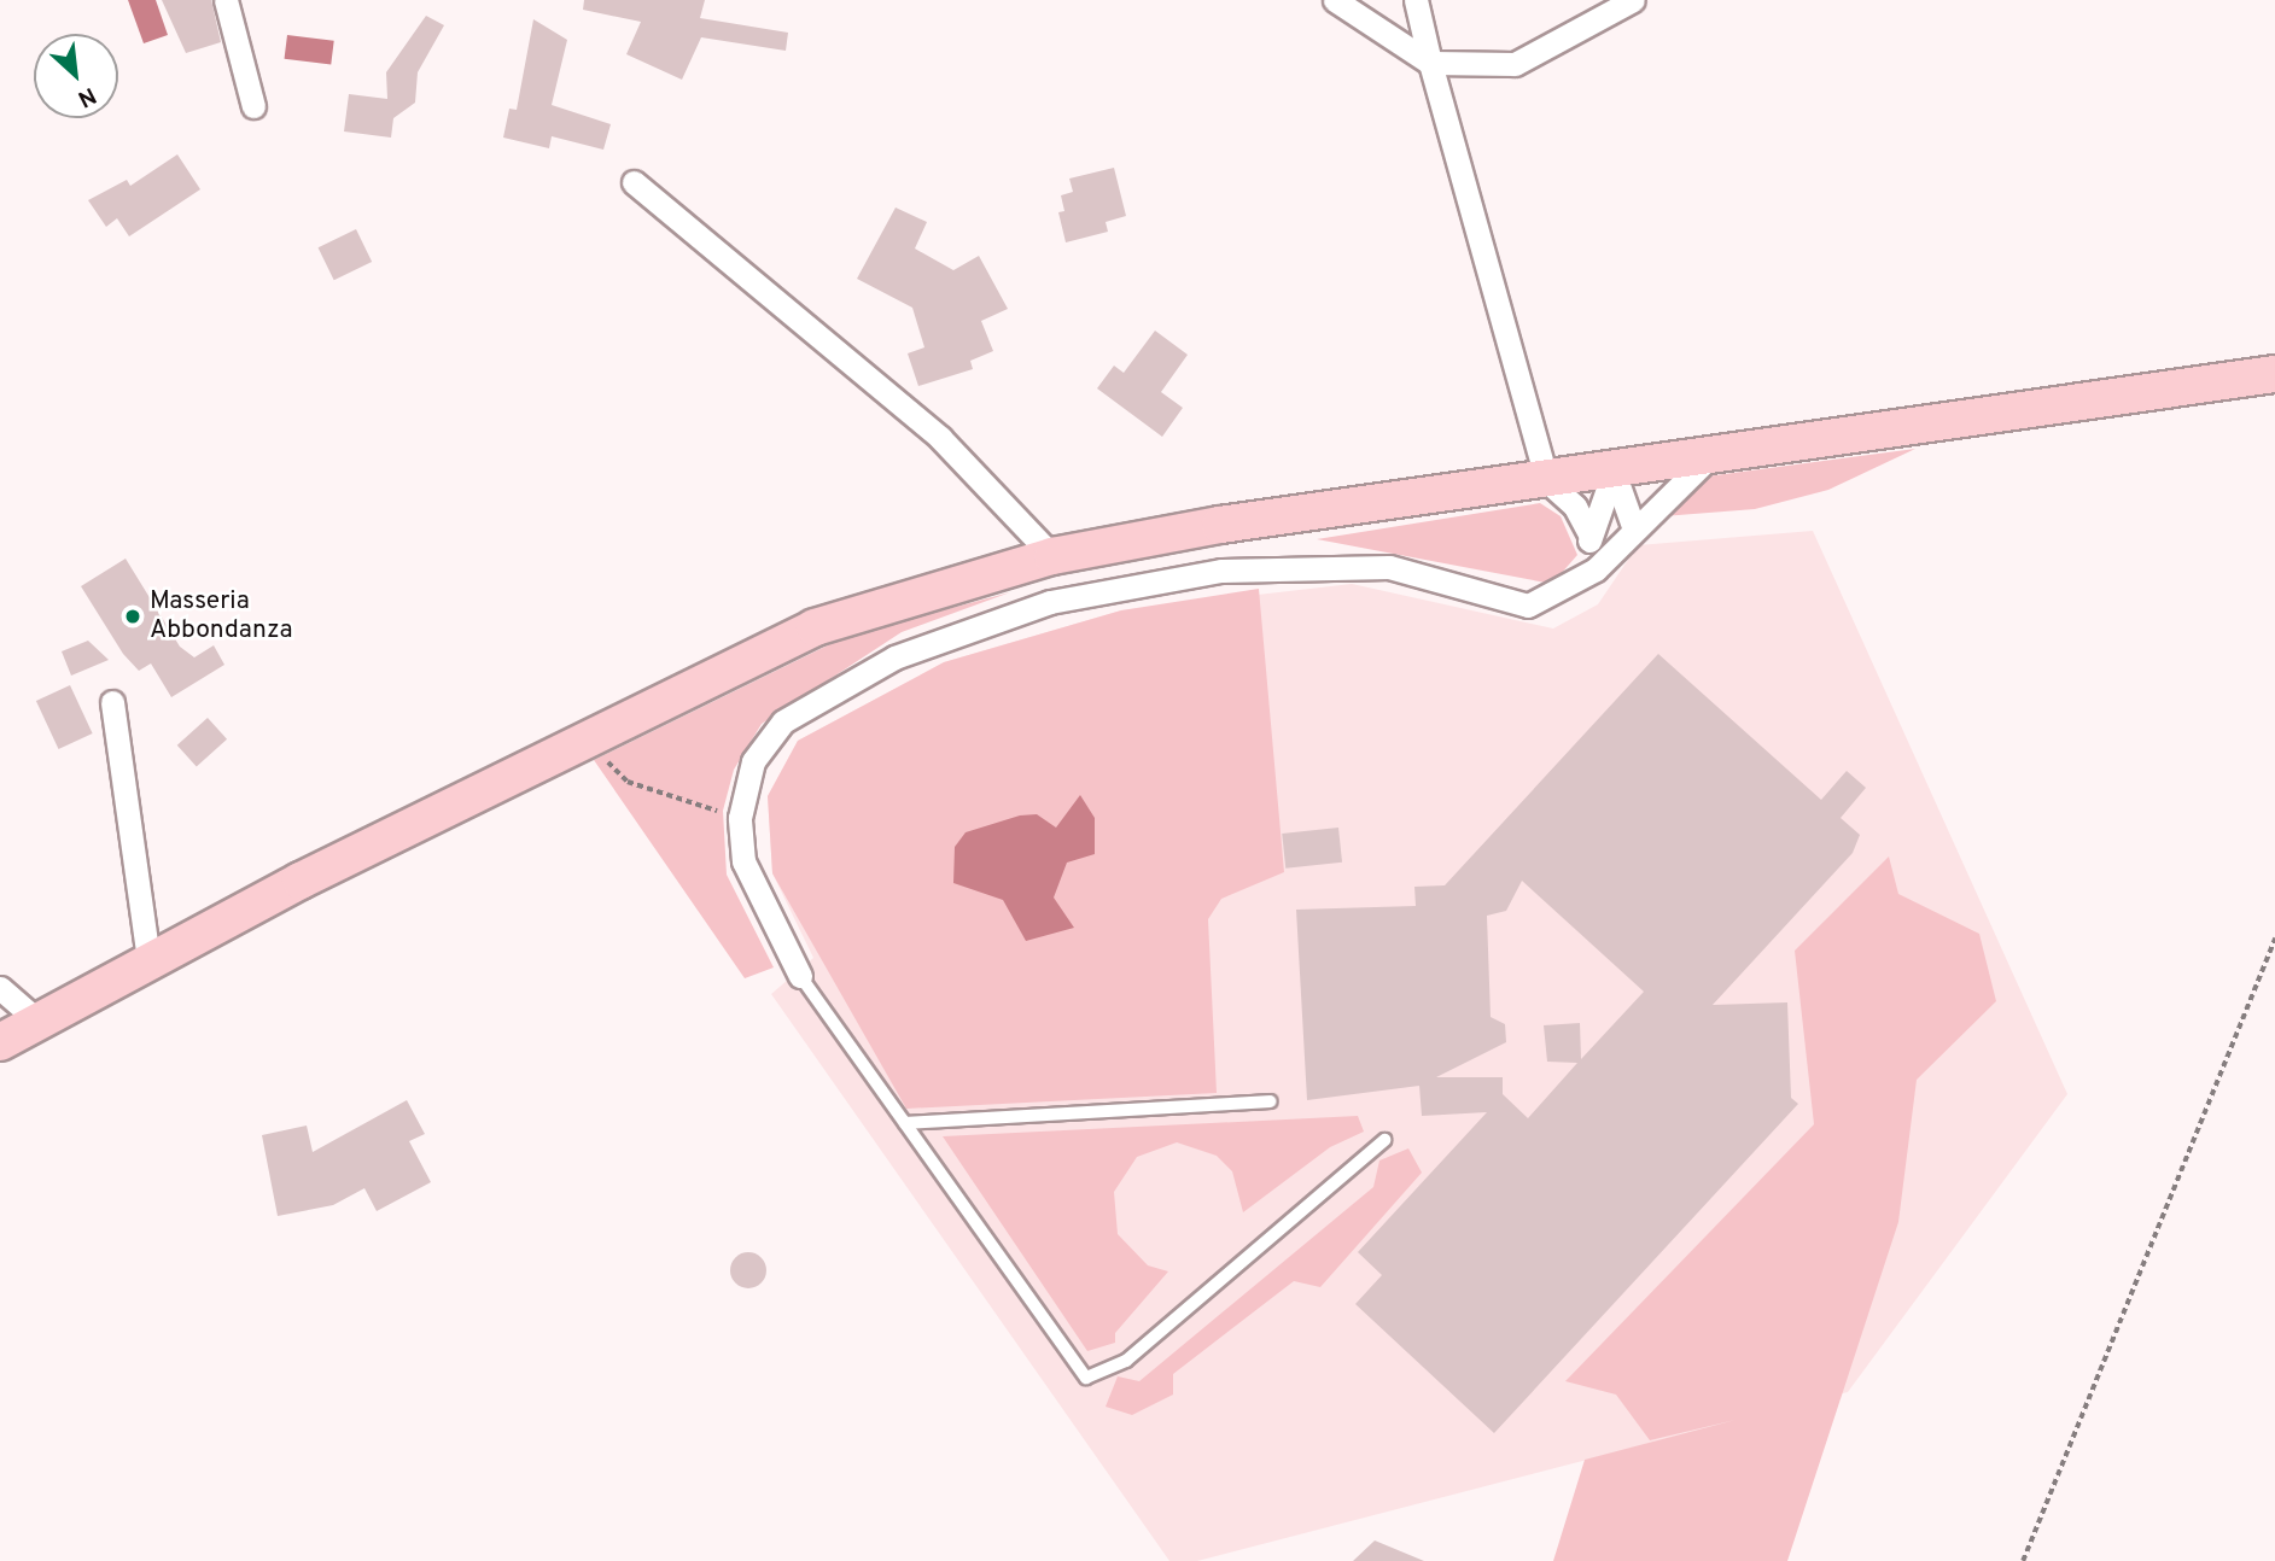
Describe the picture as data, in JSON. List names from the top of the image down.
{
  "places": ["Masseria Abbondanza"],
  "north": "bottom right"
}
